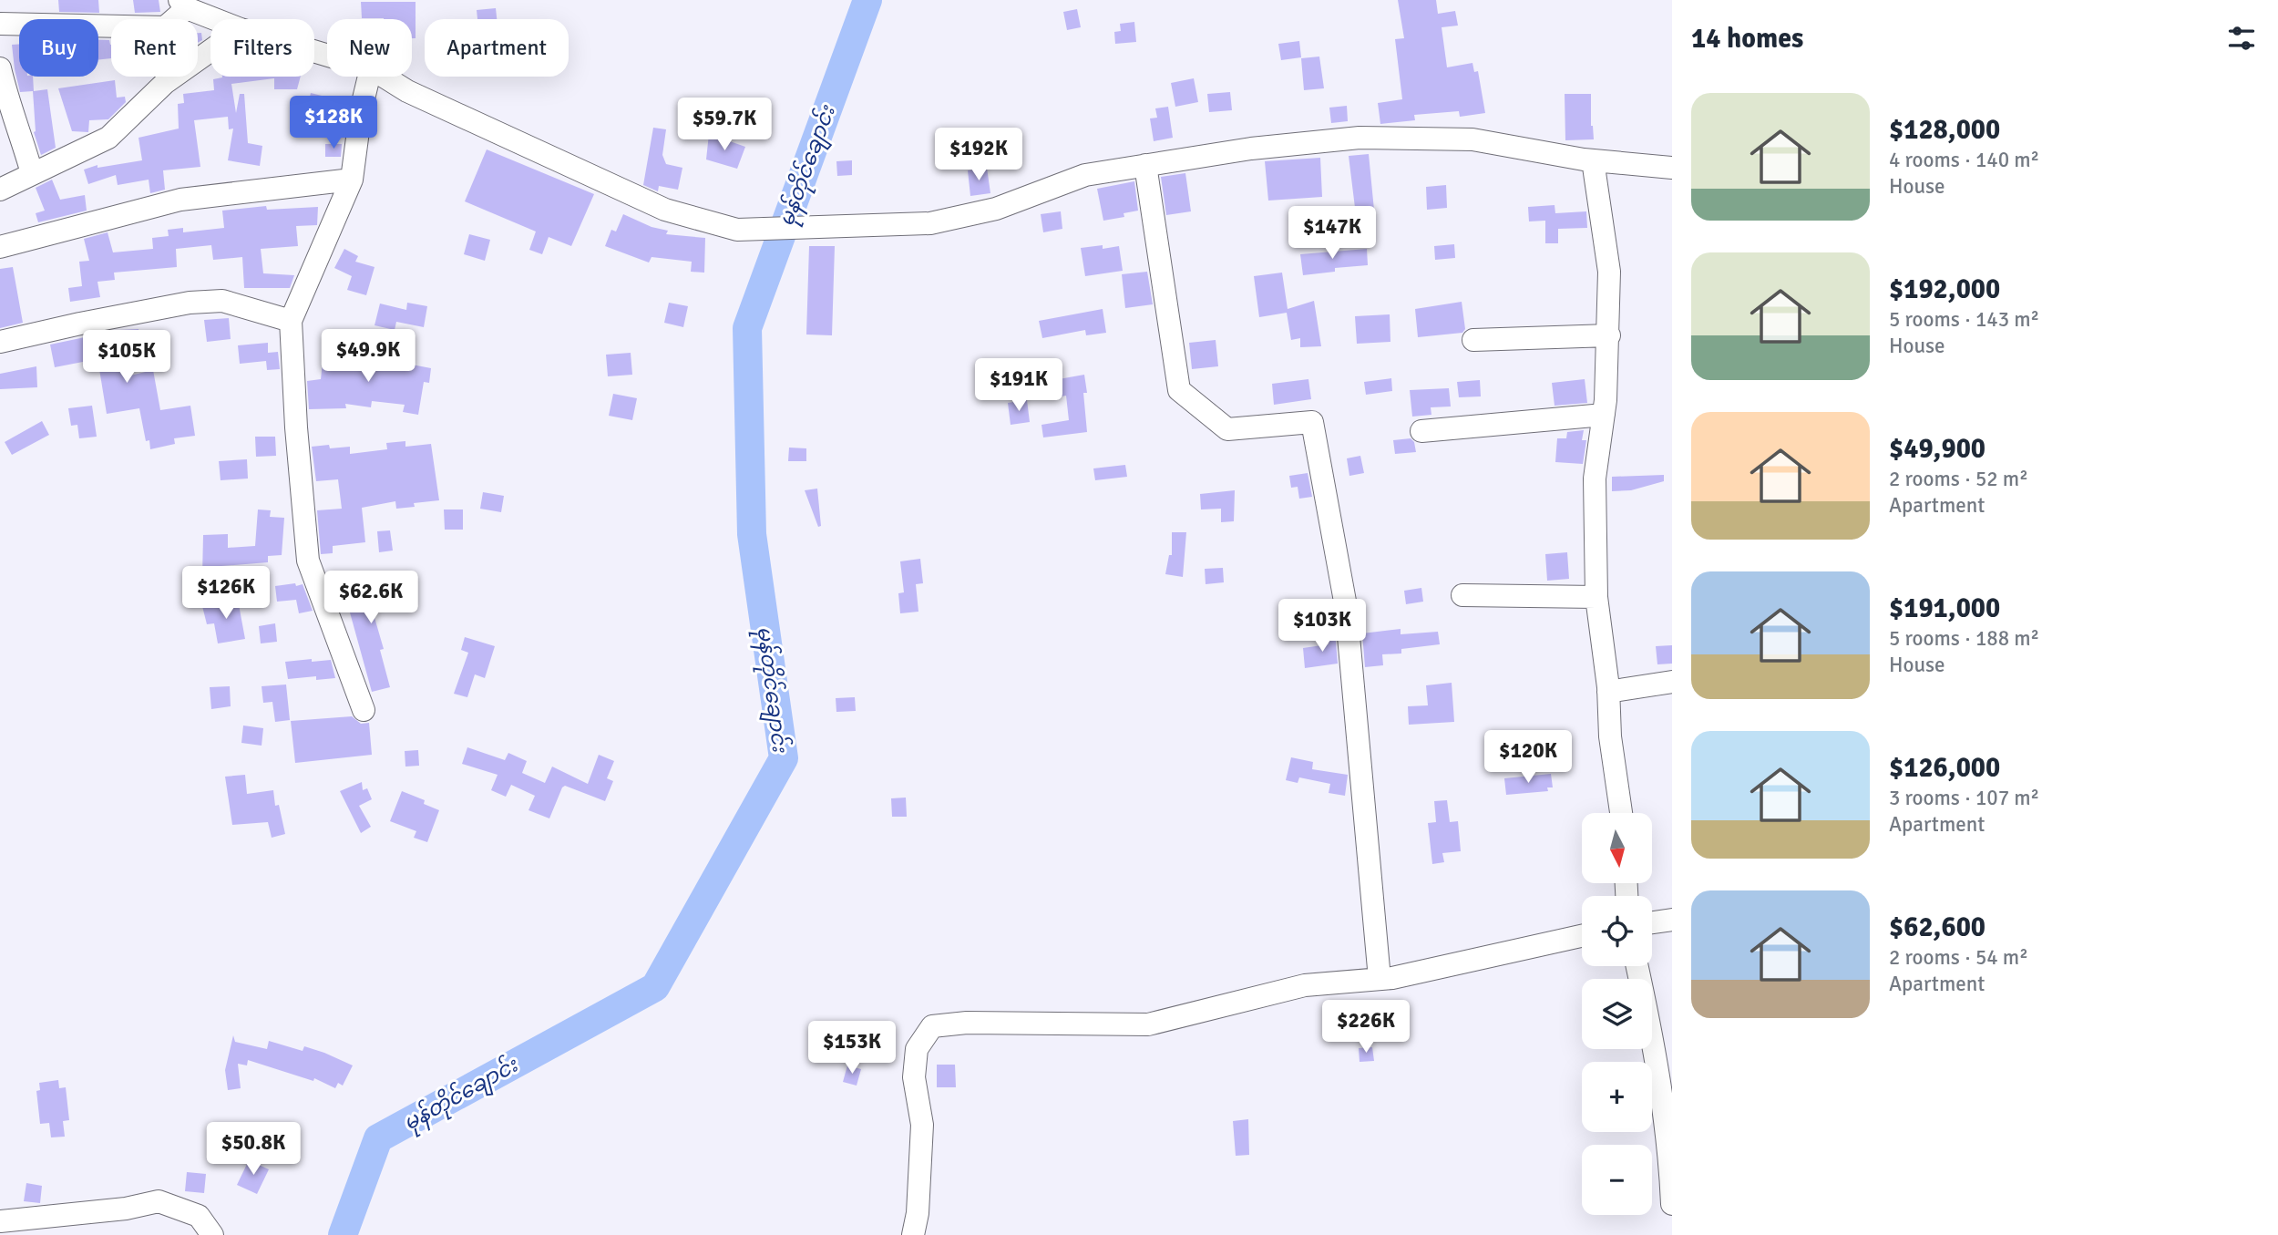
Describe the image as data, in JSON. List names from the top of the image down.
{
  "water": ["မုန်တိုင်ချောင်း"],
  "north": "bottom",
  "page": {
    "heading": "14 homes",
    "chip": [
      "Buy",
      "Rent",
      "Filters",
      "New",
      "Apartment"
    ],
    "list": [
      {
        "name": "$128,000",
        "note": "4 rooms · 140 m² · House"
      },
      {
        "name": "$192,000",
        "note": "5 rooms · 143 m² · House"
      },
      {
        "name": "$49,900",
        "note": "2 rooms · 52 m² · Apartment"
      },
      {
        "name": "$191,000",
        "note": "5 rooms · 188 m² · House"
      },
      {
        "name": "$126,000",
        "note": "3 rooms · 107 m² · Apartment"
      },
      {
        "name": "$62,600",
        "note": "2 rooms · 54 m² · Apartment"
      }
    ],
    "price": [
      "$128K",
      "$59.7K",
      "$192K",
      "$147K",
      "$49.9K",
      "$105K",
      "$191K",
      "$126K",
      "$62.6K",
      "$103K",
      "$120K",
      "$226K",
      "$153K",
      "$50.8K"
    ],
    "map_buttons": ["+", "−"]
  }
}
